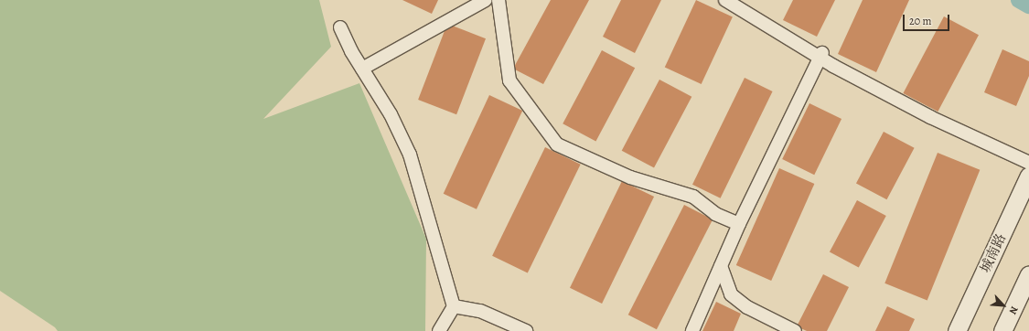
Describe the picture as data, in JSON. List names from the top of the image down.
{
  "streets": {
    "main road": ["城南路"]
  },
  "scale_bar": "20 m",
  "north": "bottom right"
}
